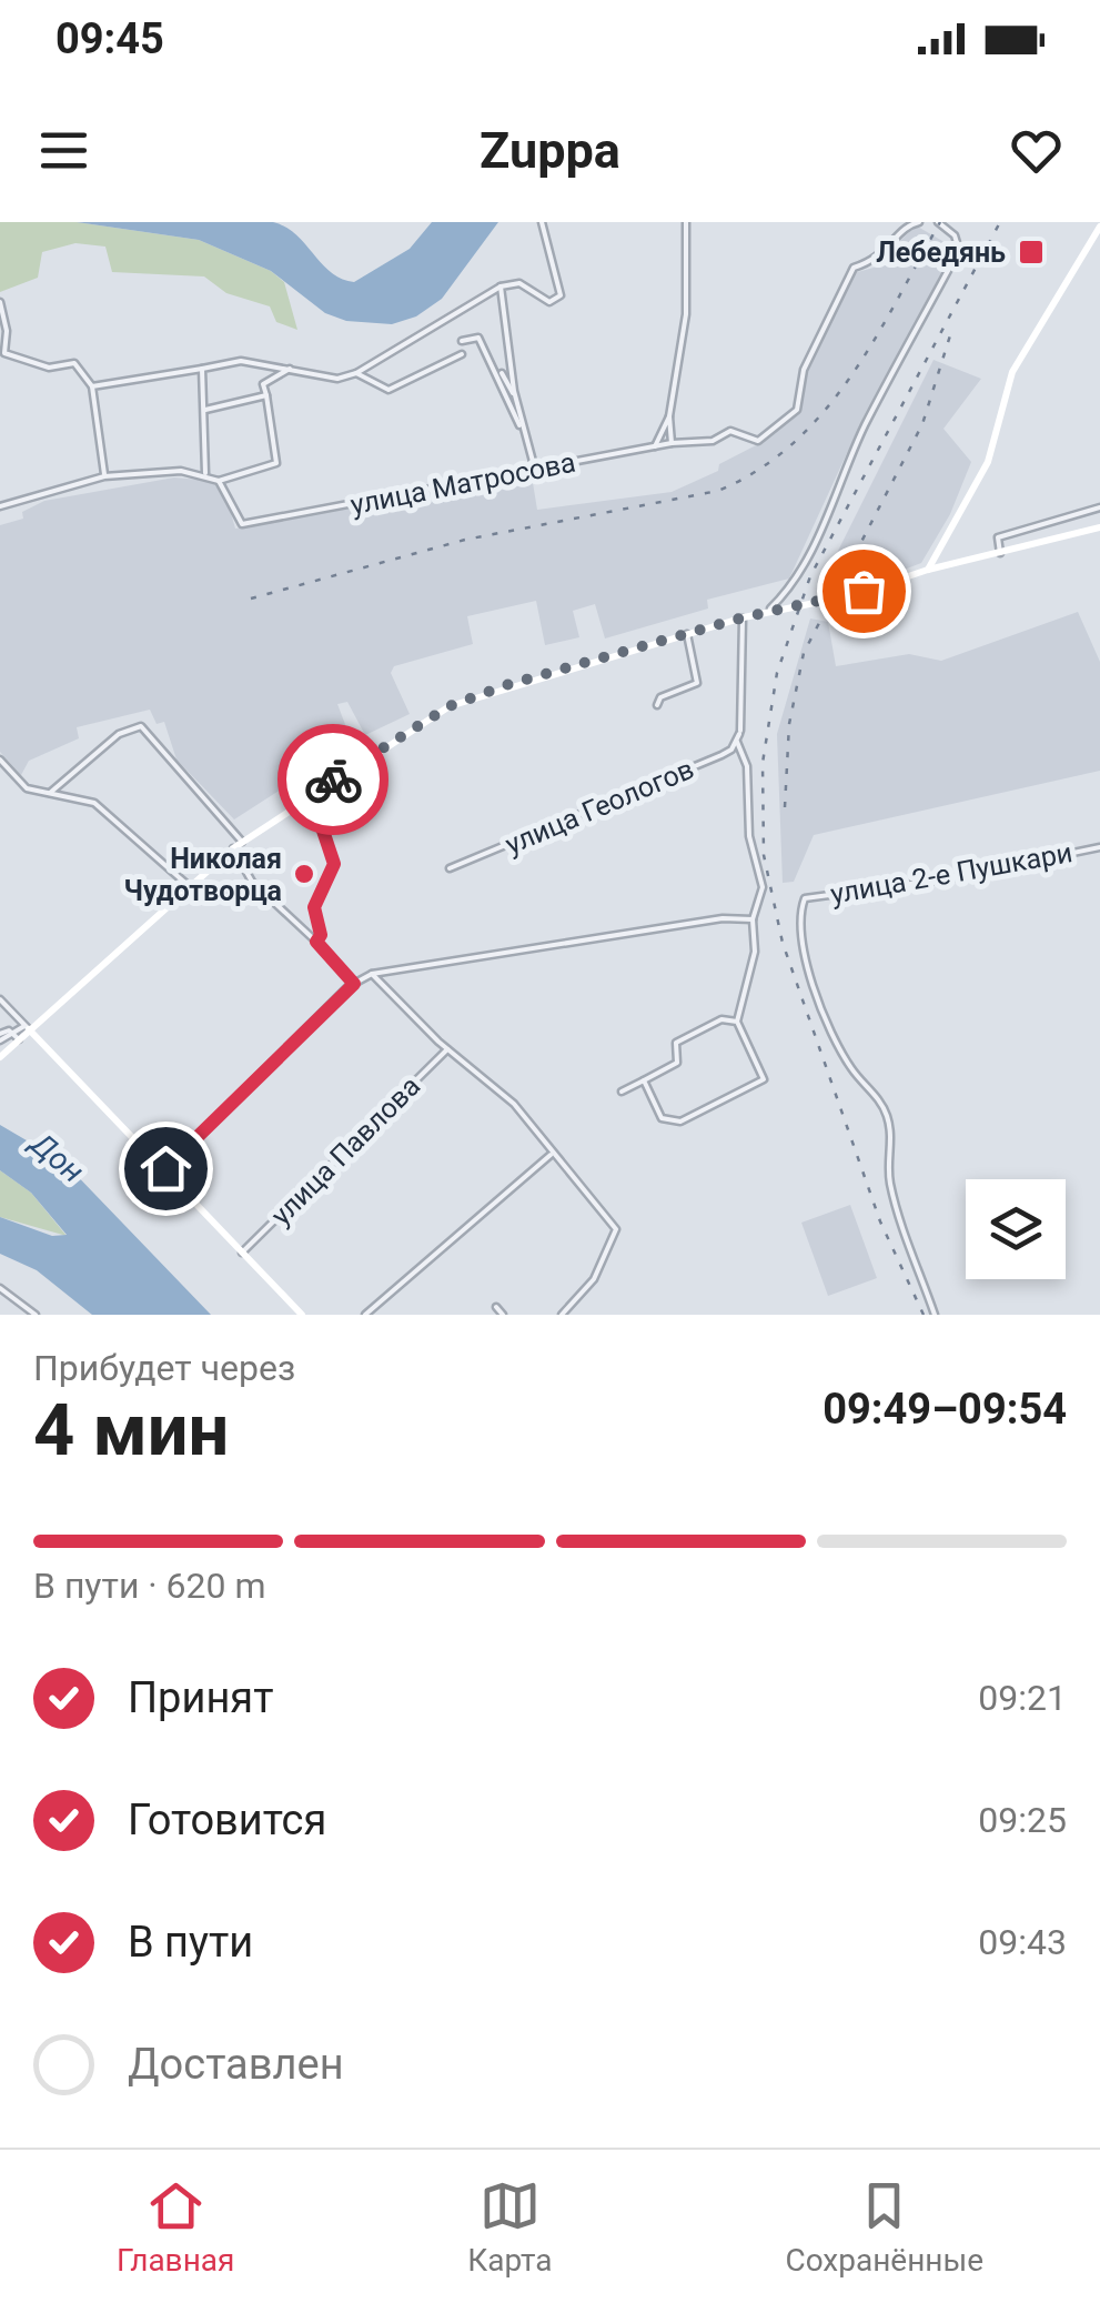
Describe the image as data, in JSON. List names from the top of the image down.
{
  "streets": {
    "street": [
      "улица Матросова",
      "улица Геологов",
      "улица 2-е Пушкари",
      "улица Павлова"
    ]
  },
  "water": ["Дон"],
  "places": {
    "transit": ["Лебедянь"],
    "other": ["Николая Чудотворца"]
  },
  "page": {
    "status": "09:45",
    "header": "Zuppa",
    "heading": ["4 мин", "Прибудет через", "09:49–09:54"],
    "bar": "В пути · 620 m",
    "list": [
      ["Принят", "09:21"],
      ["Готовится", "09:25"],
      ["В пути", "09:43"],
      "Доставлен"
    ],
    "tabs": ["Главная", "Карта", "Сохранённые"]
  }
}
